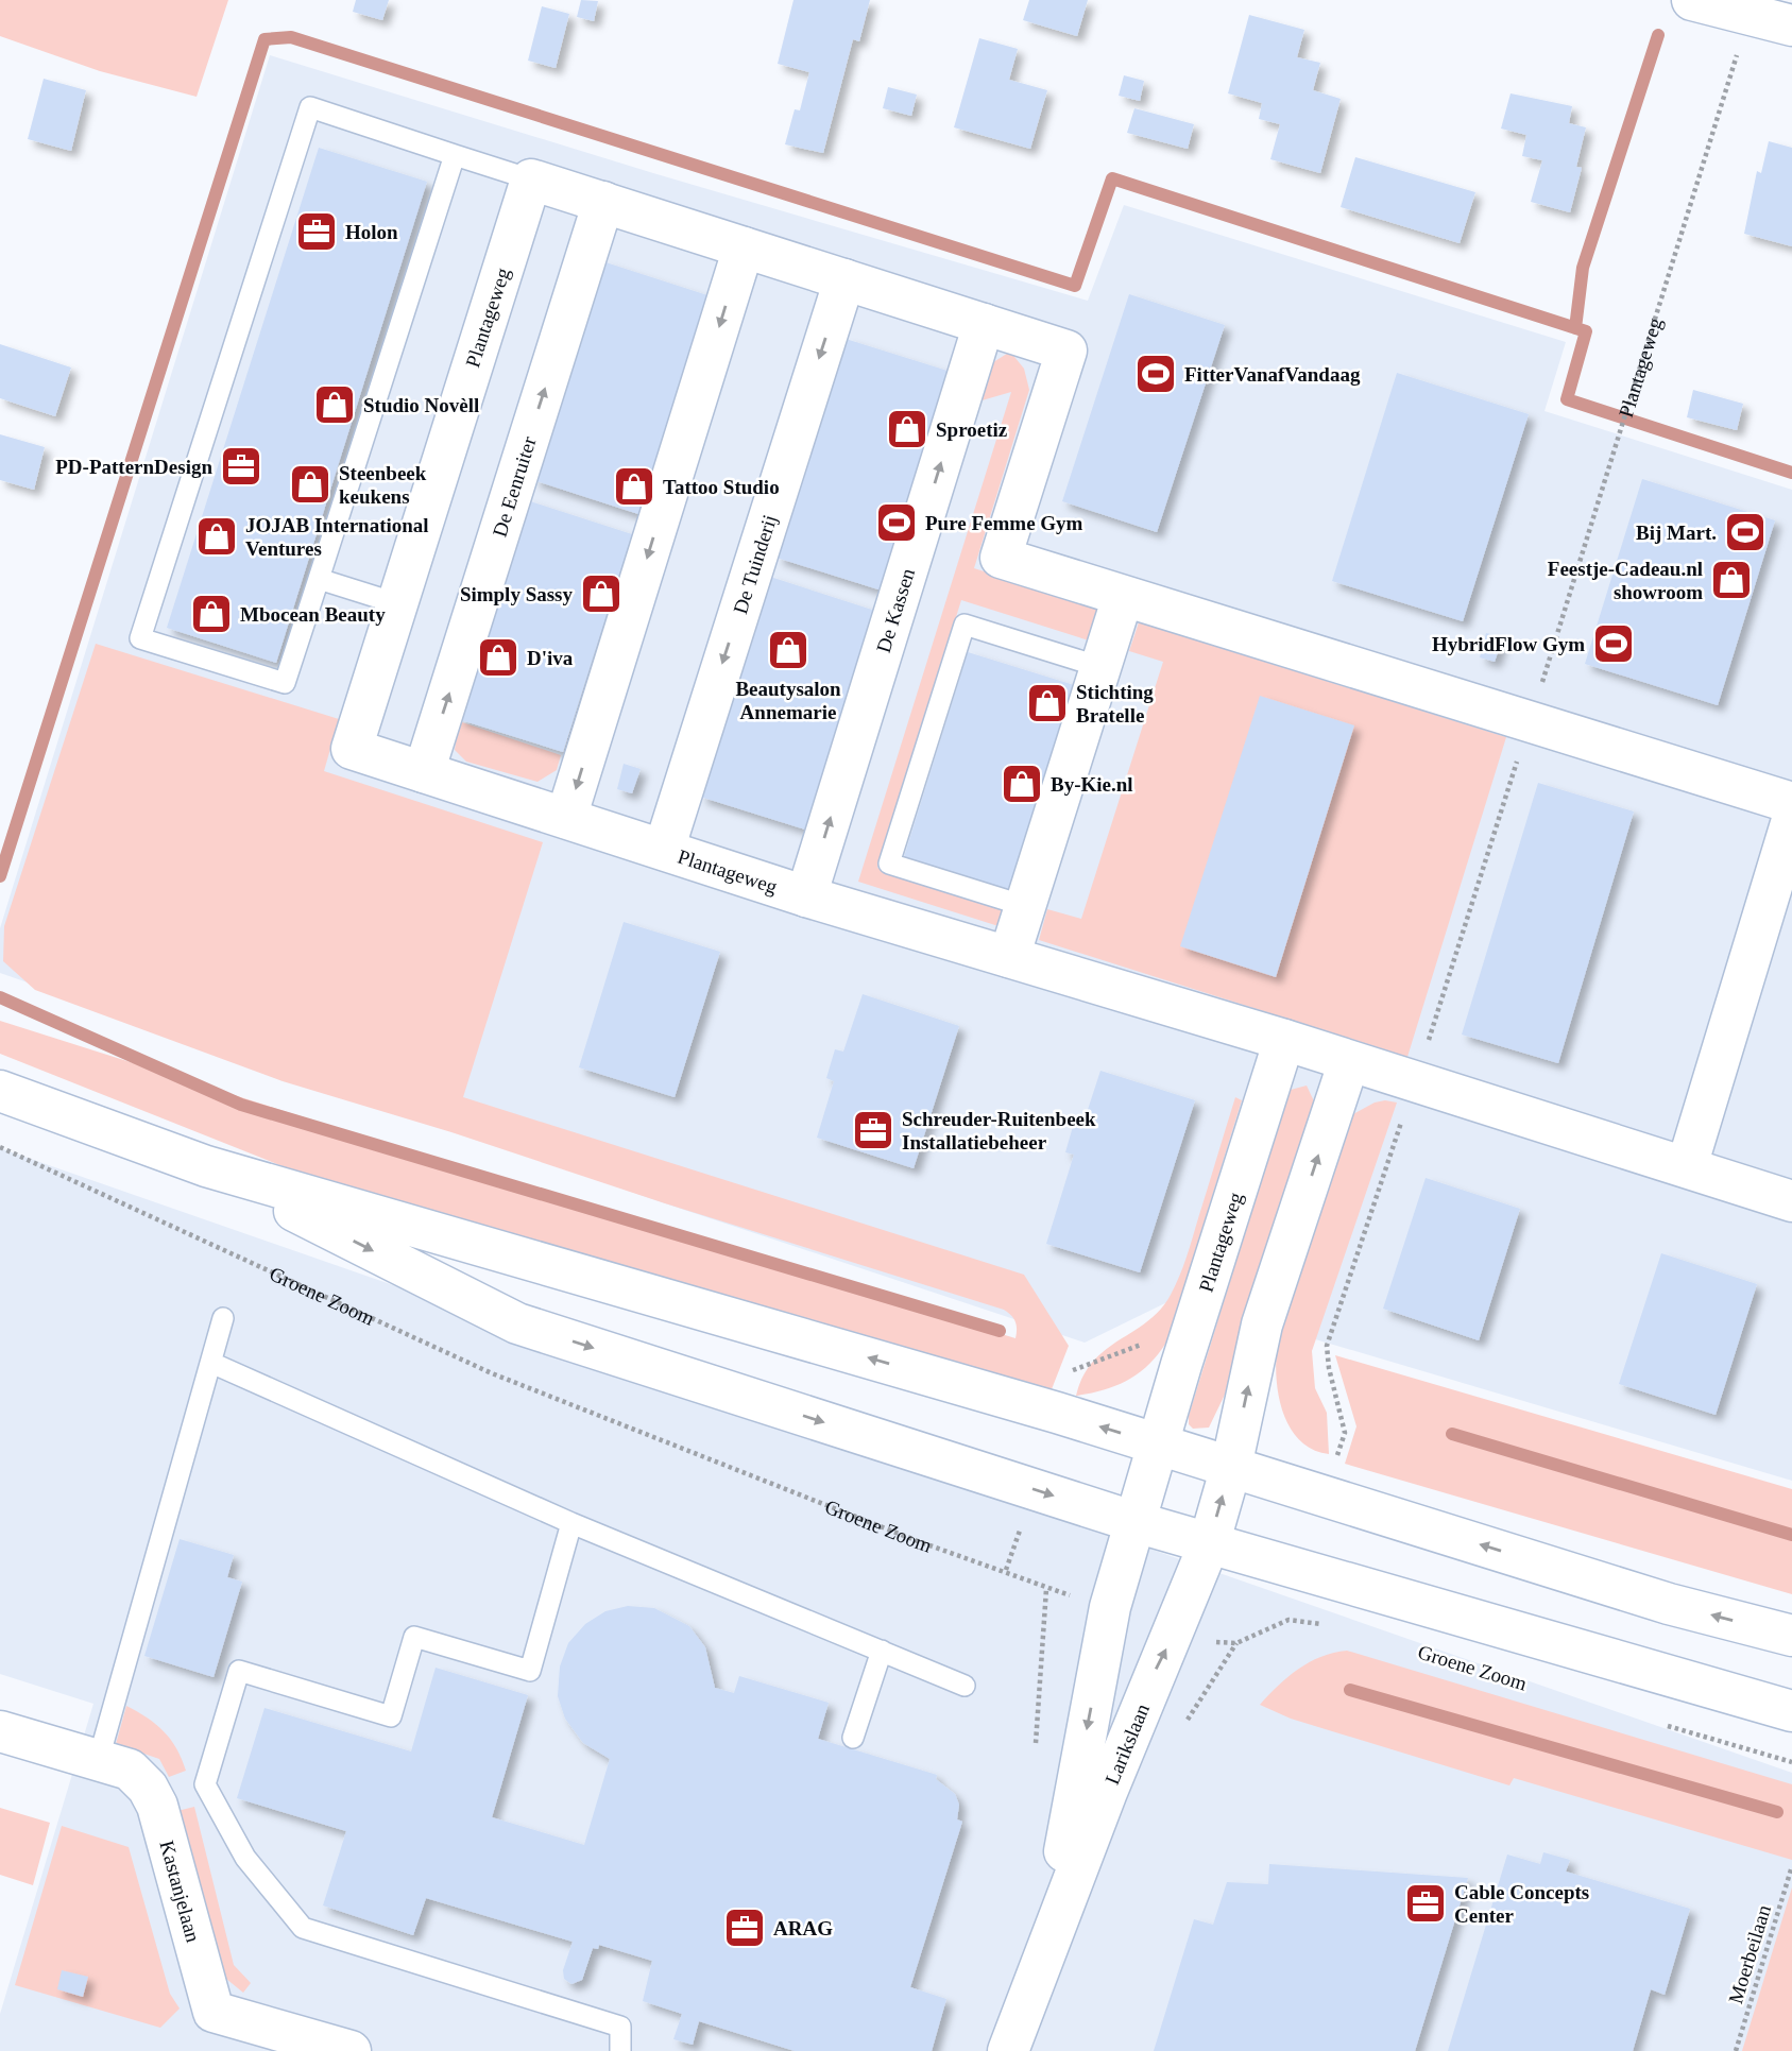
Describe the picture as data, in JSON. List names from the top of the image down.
{
  "streets": {
    "street": [
      "Plantageweg",
      "De Eenruiter",
      "De Tuinderij",
      "De Kassen",
      "Larikslaan",
      "Kastanjelaan"
    ],
    "path": ["Groene Zoom", "Moerbeilaan"]
  },
  "crossings": [
    ["Plantageweg", "De Eenruiter"],
    ["Plantageweg", "De Tuinderij"],
    ["Plantageweg", "De Kassen"],
    ["Plantageweg", "Larikslaan"],
    ["Groene Zoom", "Larikslaan"]
  ],
  "places": {
    "office": [
      "Holon",
      "PD-PatternDesign",
      "Schreuder-Ruitenbeek Installatiebeheer",
      "Cable Concepts Center",
      "ARAG"
    ],
    "sports": [
      "FitterVanafVandaag",
      "Pure Femme Gym",
      "Bij Mart.",
      "HybridFlow Gym"
    ],
    "shop": [
      "Studio Novèll",
      "Sproetiz",
      "Steenbeek keukens",
      "Tattoo Studio",
      "JOJAB International Ventures",
      "Feestje-Cadeau.nl showroom",
      "Simply Sassy",
      "Mbocean Beauty",
      "Beautysalon Annemarie",
      "D'iva",
      "Stichting Bratelle",
      "By-Kie.nl"
    ]
  }
}
